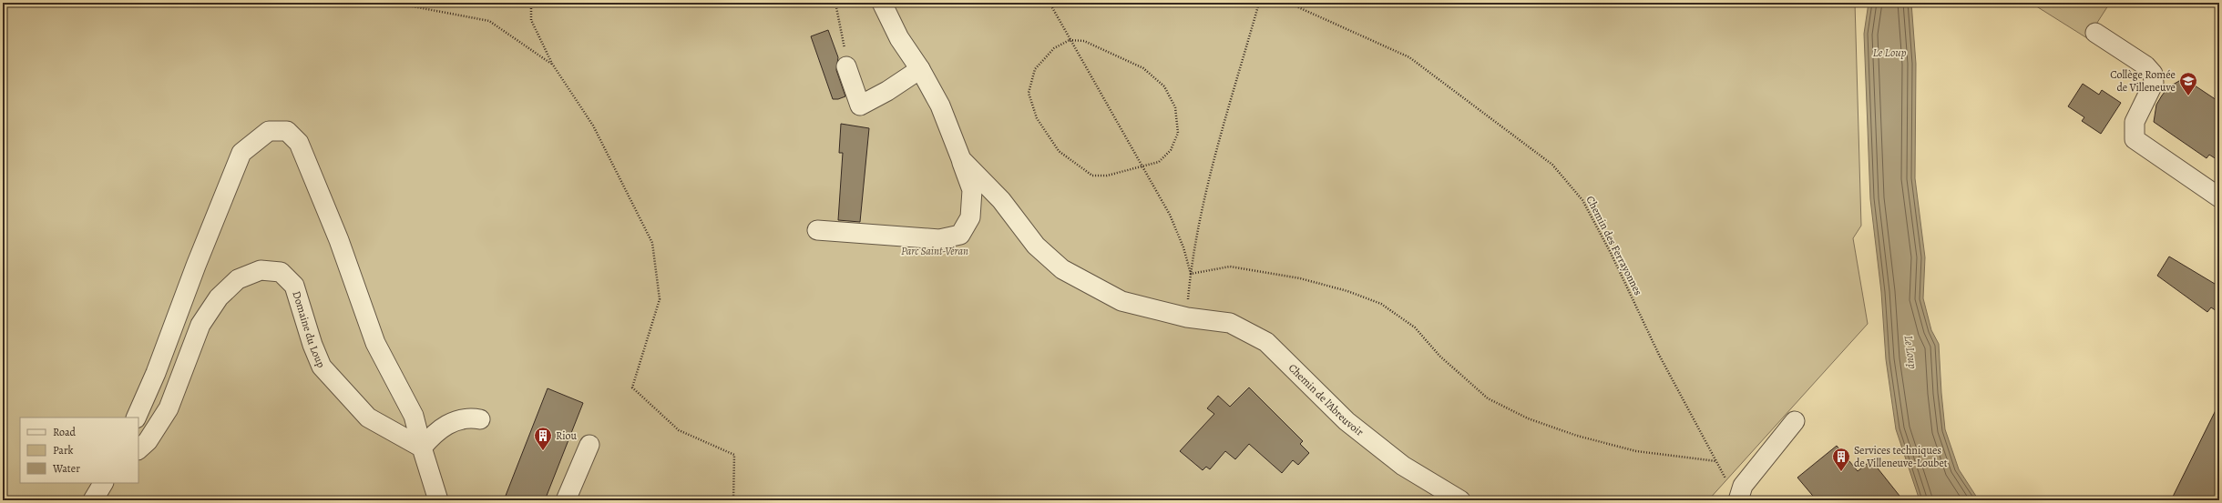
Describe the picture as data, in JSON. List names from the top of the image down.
{
  "streets": {
    "street": ["Domaine du Loup", "Chemin de l'Abreuvoir"],
    "path": ["Chemin des Ferrayonnes"]
  },
  "water": ["Le Loup"],
  "parks": ["Parc Saint-Véran"],
  "places": {
    "school or university": ["Collège Romée de Villeneuve"],
    "building": ["Riou", "Services techniques de Villeneuve-Loubet"]
  },
  "legend": ["Road", "Park", "Water"]
}
